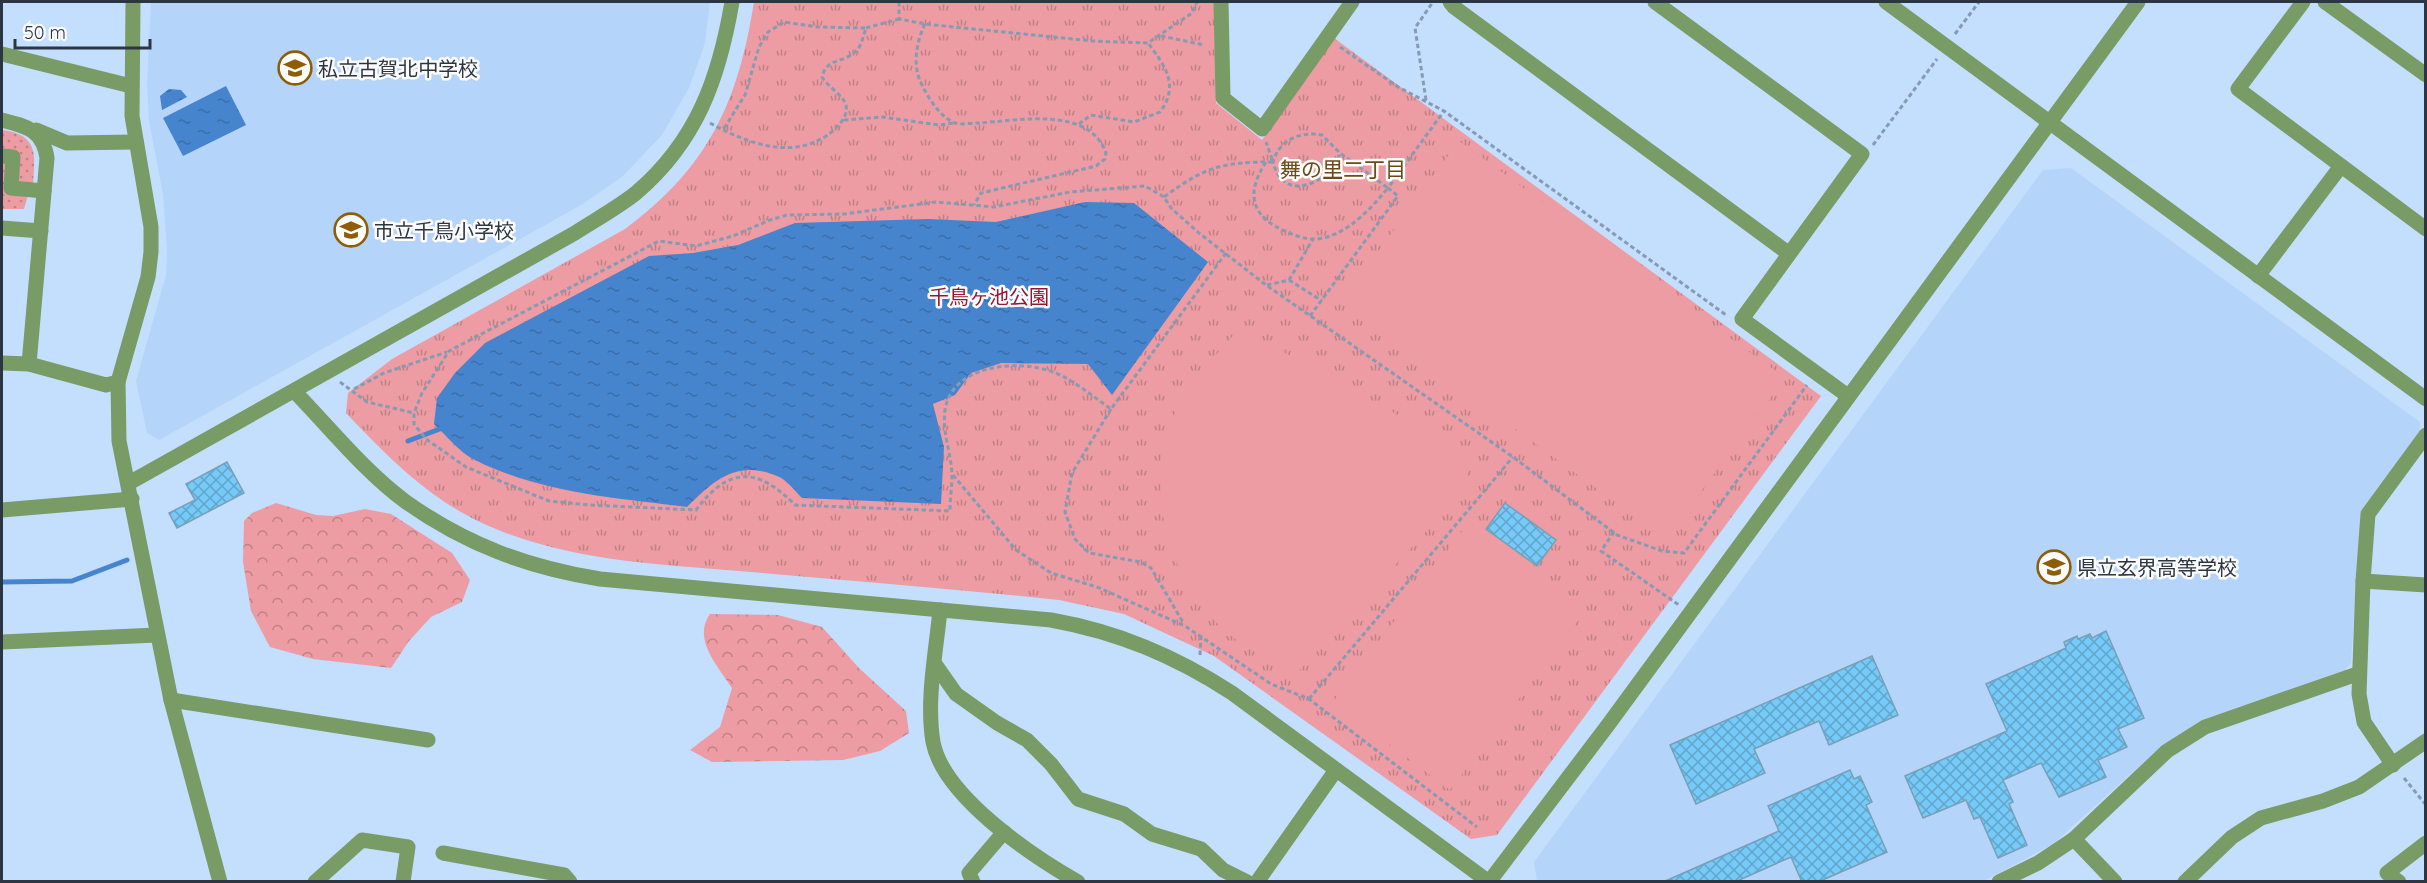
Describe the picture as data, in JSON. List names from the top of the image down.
{
  "districts": ["舞の里二丁目"],
  "parks": ["千鳥ヶ池公園"],
  "places": {
    "school or university": ["私立古賀北中学校", "市立千鳥小学校", "県立玄界高等学校"]
  },
  "scale_bar": "50 m"
}
